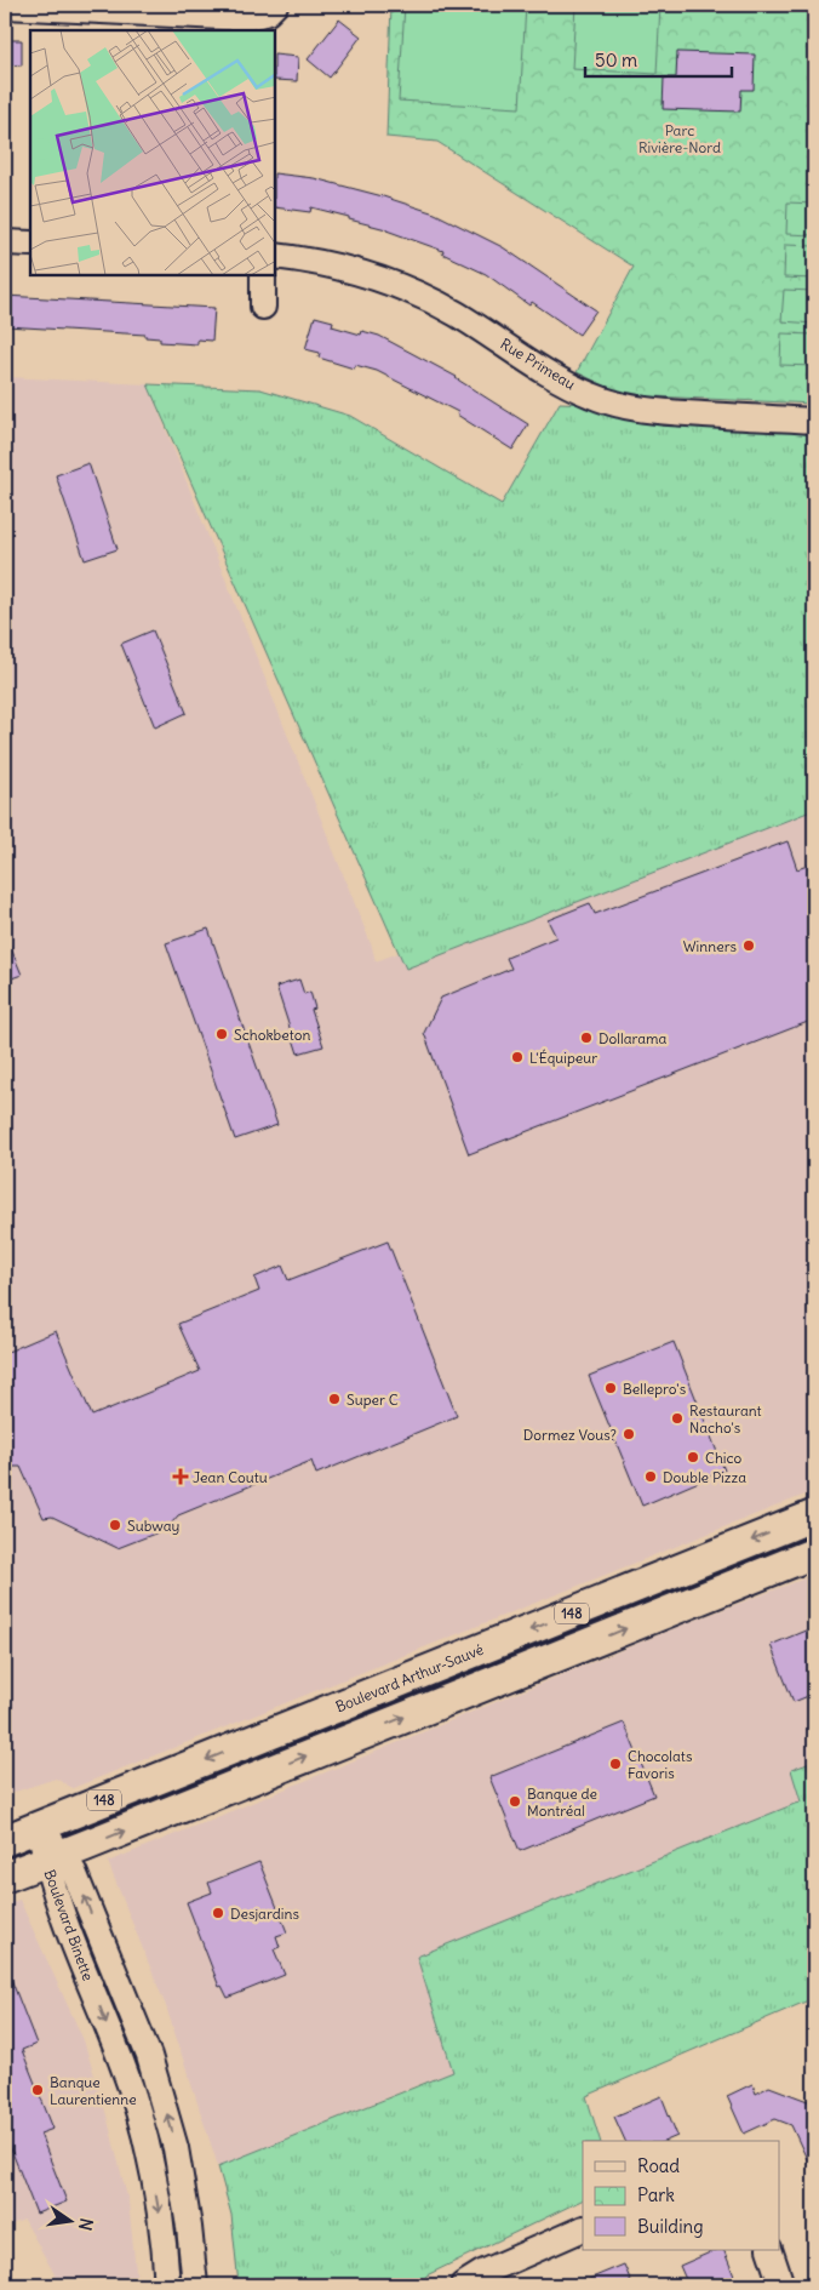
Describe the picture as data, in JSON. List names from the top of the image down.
{
  "streets": {
    "main road": ["148", "Boulevard Arthur-Sauvé"],
    "street": ["Rue Primeau", "Boulevard Binette"]
  },
  "crossings": [
    ["148", "Boulevard Binette"],
    ["Boulevard Arthur-Sauvé", "Boulevard Binette"]
  ],
  "parks": ["Parc Rivière-Nord"],
  "places": {
    "other": [
      "Winners",
      "Schokbeton",
      "Dollarama",
      "L'Équipeur",
      "Bellepro's",
      "Super C",
      "Restaurant Nacho's",
      "Dormez Vous?",
      "Chico",
      "Double Pizza",
      "Subway",
      "Chocolats Favoris",
      "Banque de Montréal",
      "Desjardins",
      "Banque Laurentienne"
    ],
    "health": ["Jean Coutu"]
  },
  "legend": ["Road", "Park", "Building"],
  "scale_bar": "50 m",
  "north": "right"
}
